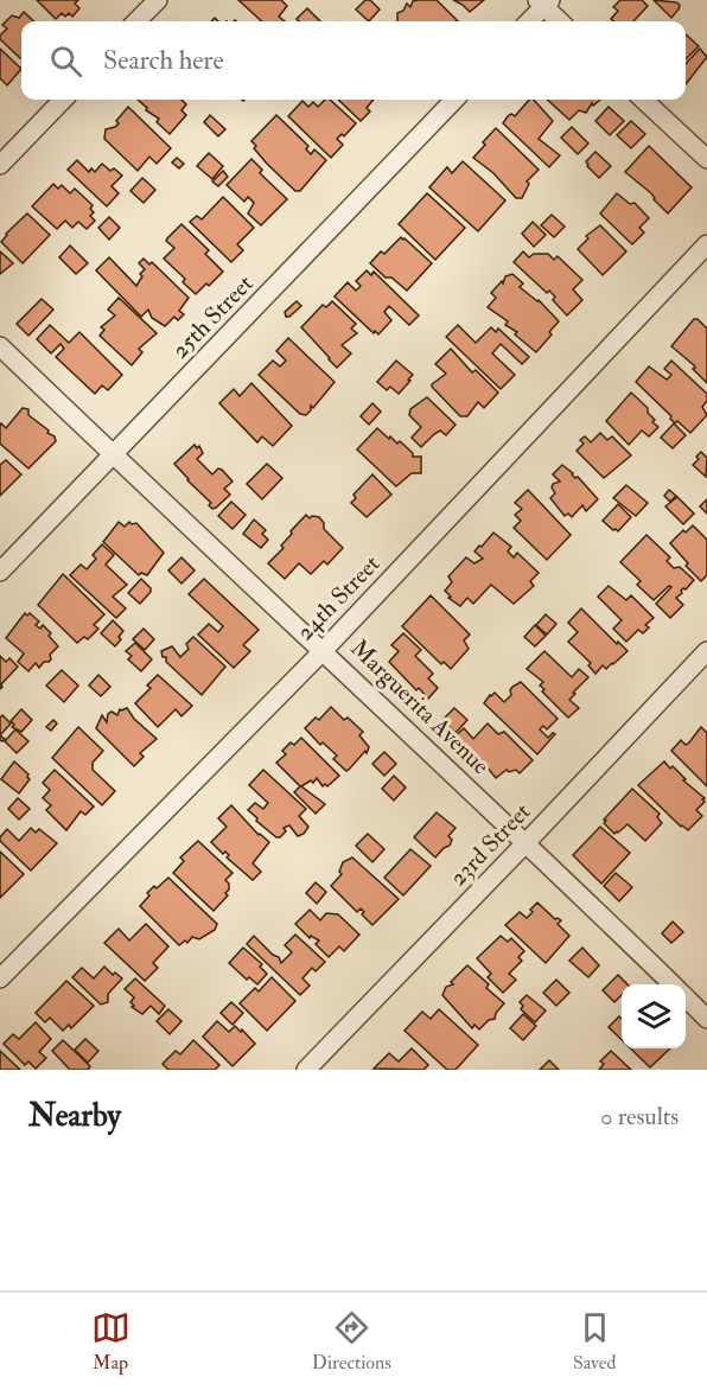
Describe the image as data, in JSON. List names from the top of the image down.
{
  "streets": {
    "street": [
      "25th Street",
      "24th Street",
      "Marguerita Avenue",
      "23rd Street"
    ]
  },
  "crossings": [
    ["25th Street", "Marguerita Avenue"],
    ["24th Street", "Marguerita Avenue"],
    ["Marguerita Avenue", "23rd Street"]
  ],
  "page": {
    "search": "Search here",
    "heading": ["Nearby", "0 results"],
    "nav": ["Map", "Directions", "Saved"]
  }
}
